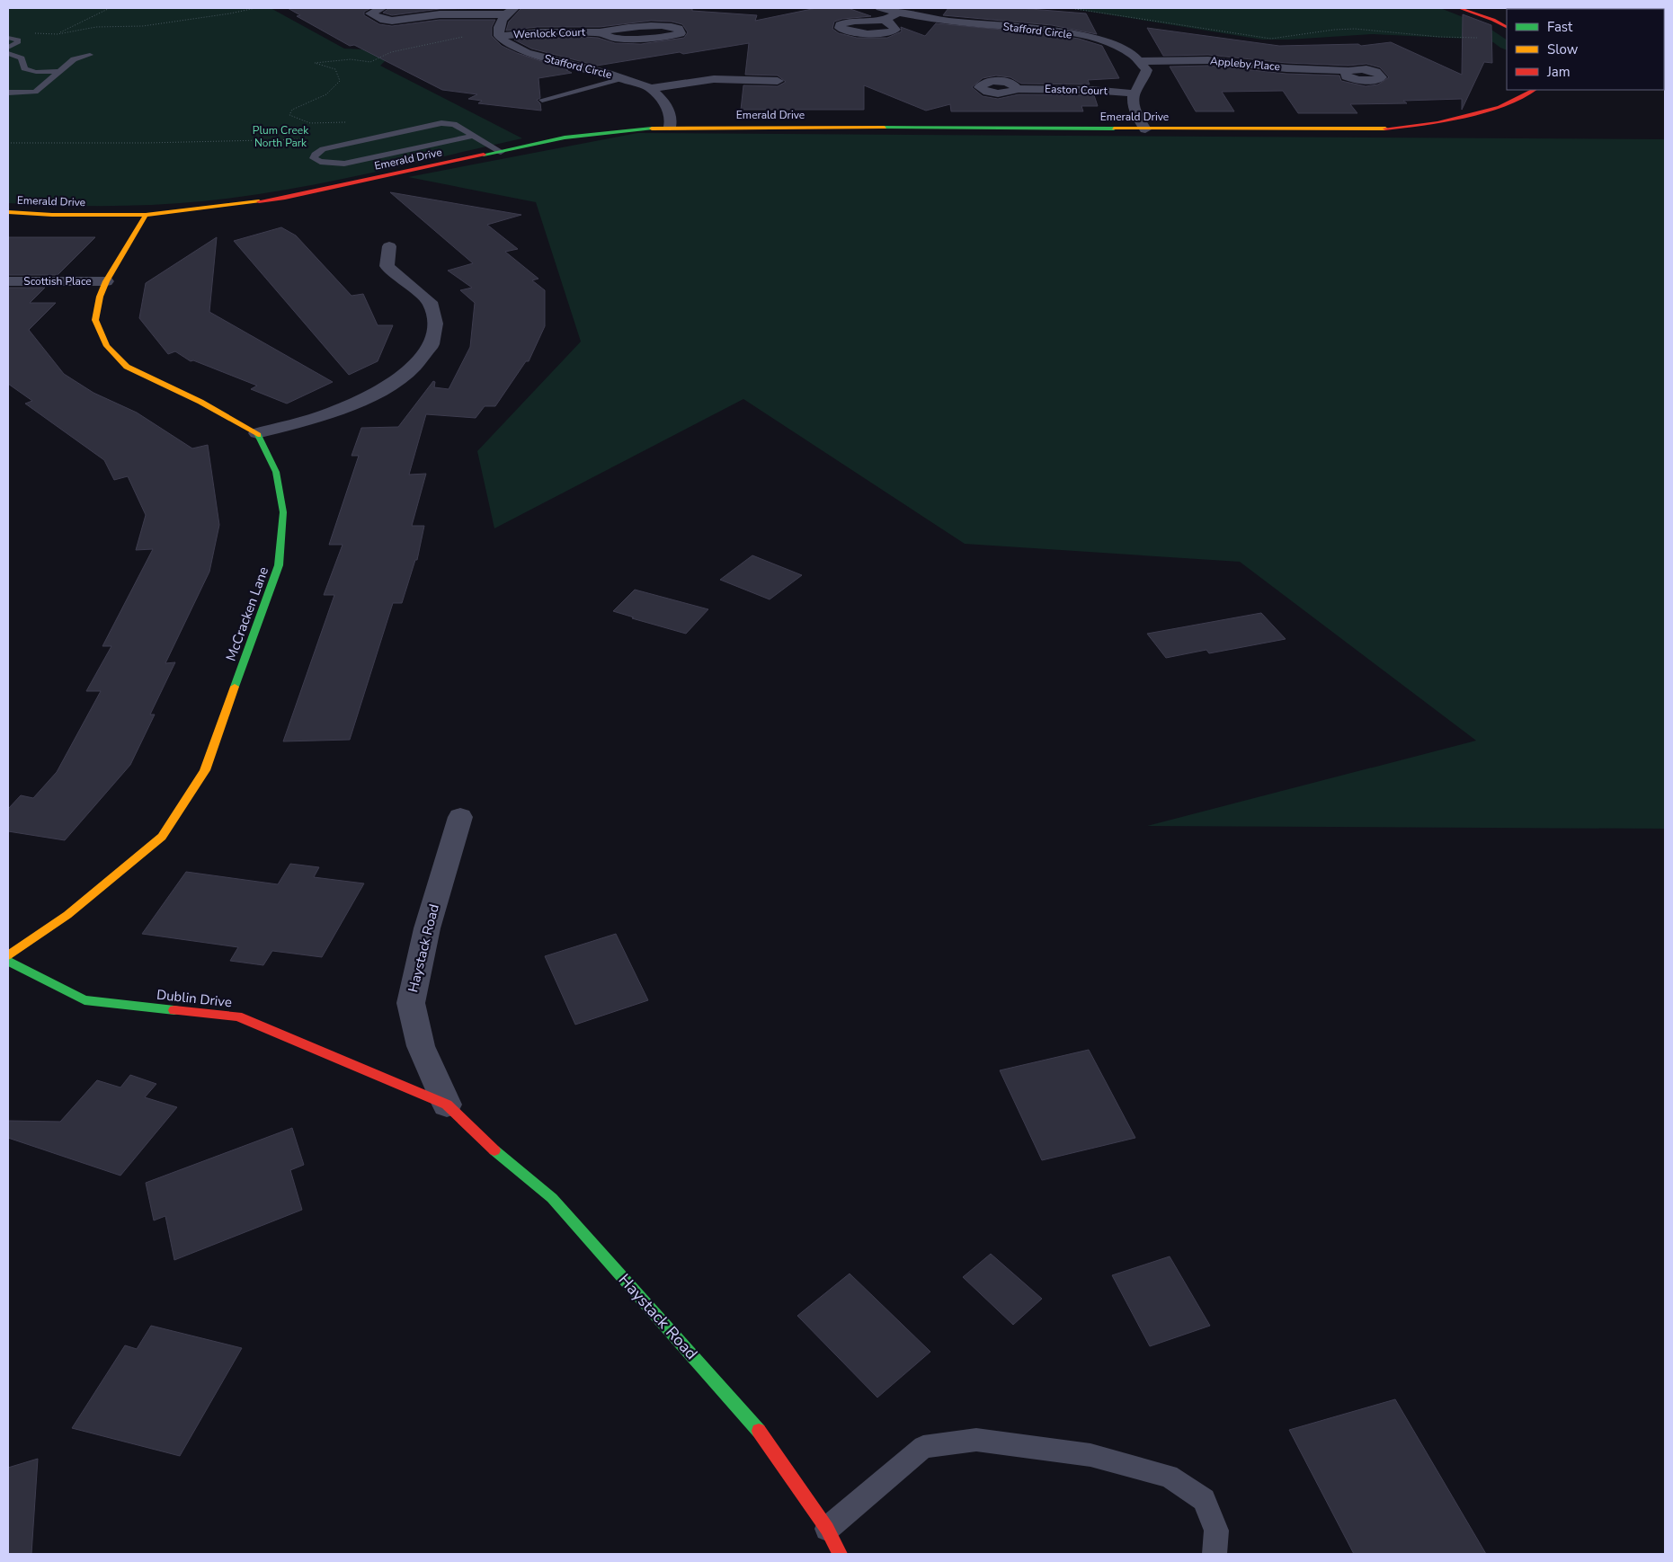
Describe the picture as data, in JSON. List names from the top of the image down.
{
  "streets": {
    "street": [
      "Stafford Circle",
      "Wenlock Court",
      "Appleby Place",
      "Easton Court",
      "Emerald Drive",
      "Scottish Place",
      "McCracken Lane",
      "Haystack Road",
      "Dublin Drive"
    ]
  },
  "crossings": [
    ["Stafford Circle", "Wenlock Court"],
    ["Stafford Circle", "Appleby Place"],
    ["Stafford Circle", "Emerald Drive"],
    ["Haystack Road", "Dublin Drive"]
  ],
  "parks": ["Plum Creek North Park"],
  "legend": ["Fast", "Slow", "Jam"]
}
